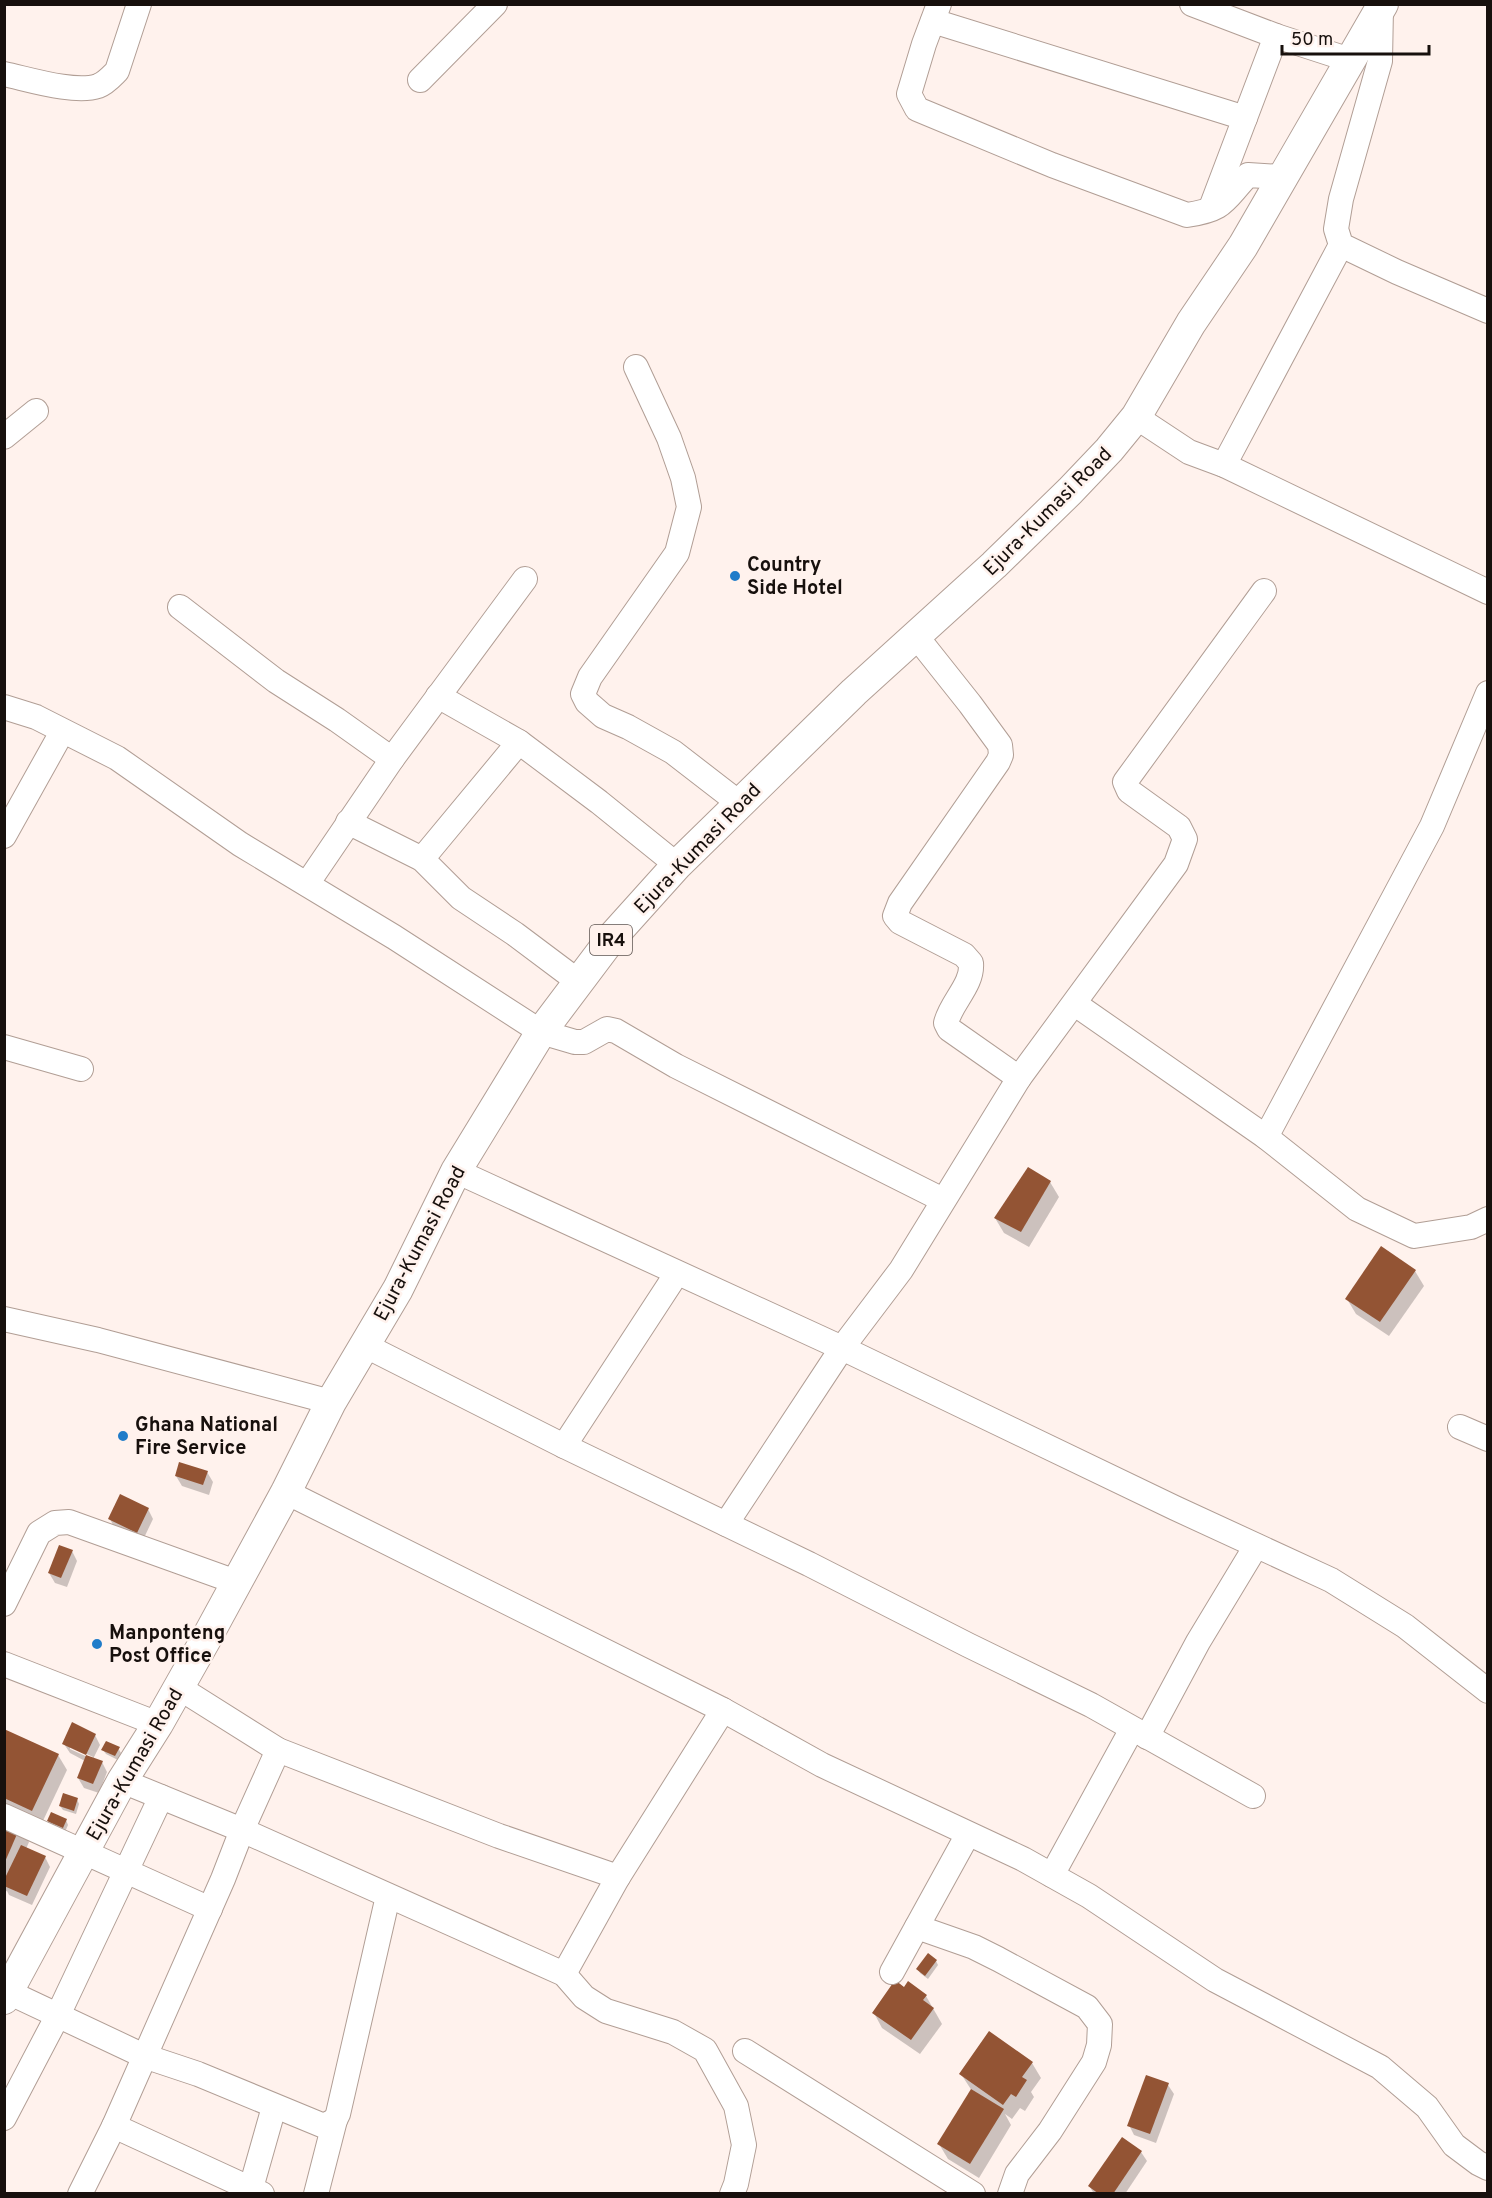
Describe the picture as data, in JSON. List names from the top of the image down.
{
  "streets": {
    "main road": ["Ejura-Kumasi Road", "IR4"]
  },
  "places": ["Country Side Hotel", "Ghana National Fire Service", "Manponteng Post Office"],
  "scale_bar": "50 m"
}
